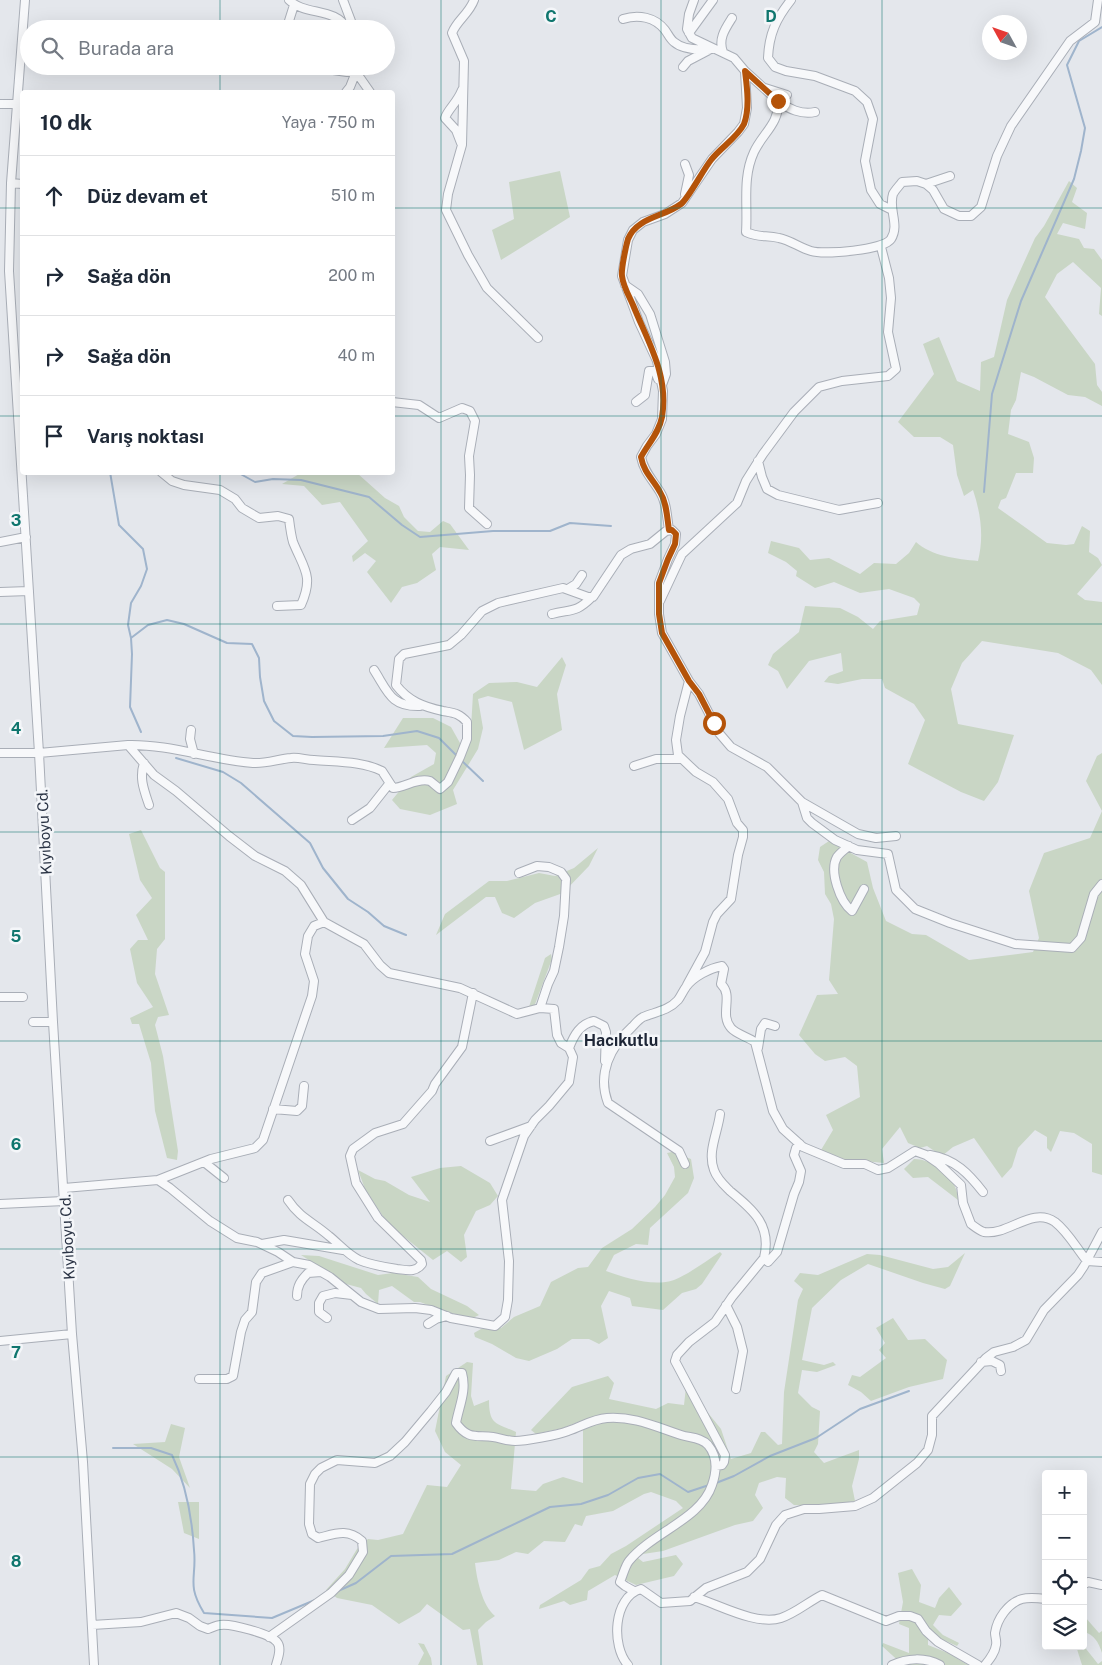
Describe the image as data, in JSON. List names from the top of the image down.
{
  "streets": {
    "street": ["Kıyıboyu Cd."]
  },
  "districts": ["Hacıkutlu"],
  "north": "top left",
  "page": {
    "search": "Burada ara",
    "heading": ["10 dk", "Yaya · 750 m"],
    "list": [
      ["Düz devam et", "510 m"],
      ["Sağa dön", "200 m"],
      ["Sağa dön", "40 m"],
      "Varış noktası"
    ],
    "map_buttons": ["+", "−"]
  },
  "grid": {
    "columns": ["C", "D"],
    "rows": [
      "3",
      "4",
      "5",
      "6",
      "7",
      "8"
    ]
  }
}
